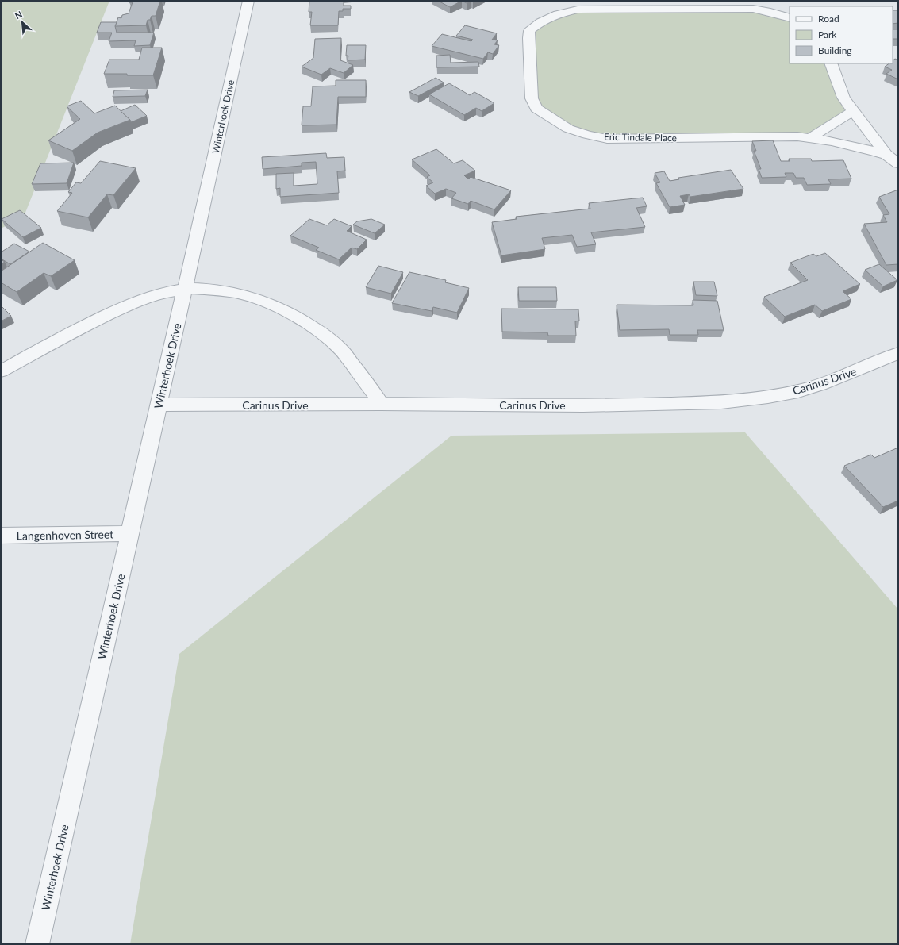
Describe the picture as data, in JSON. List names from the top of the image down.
{
  "streets": {
    "street": [
      "Winterhoek Drive",
      "Eric Tindale Place",
      "Carinus Drive",
      "Langenhoven Street"
    ]
  },
  "crossings": [
    ["Winterhoek Drive", "Carinus Drive"],
    ["Winterhoek Drive", "Langenhoven Street"]
  ],
  "legend": ["Road", "Park", "Building"],
  "north": "top left"
}
